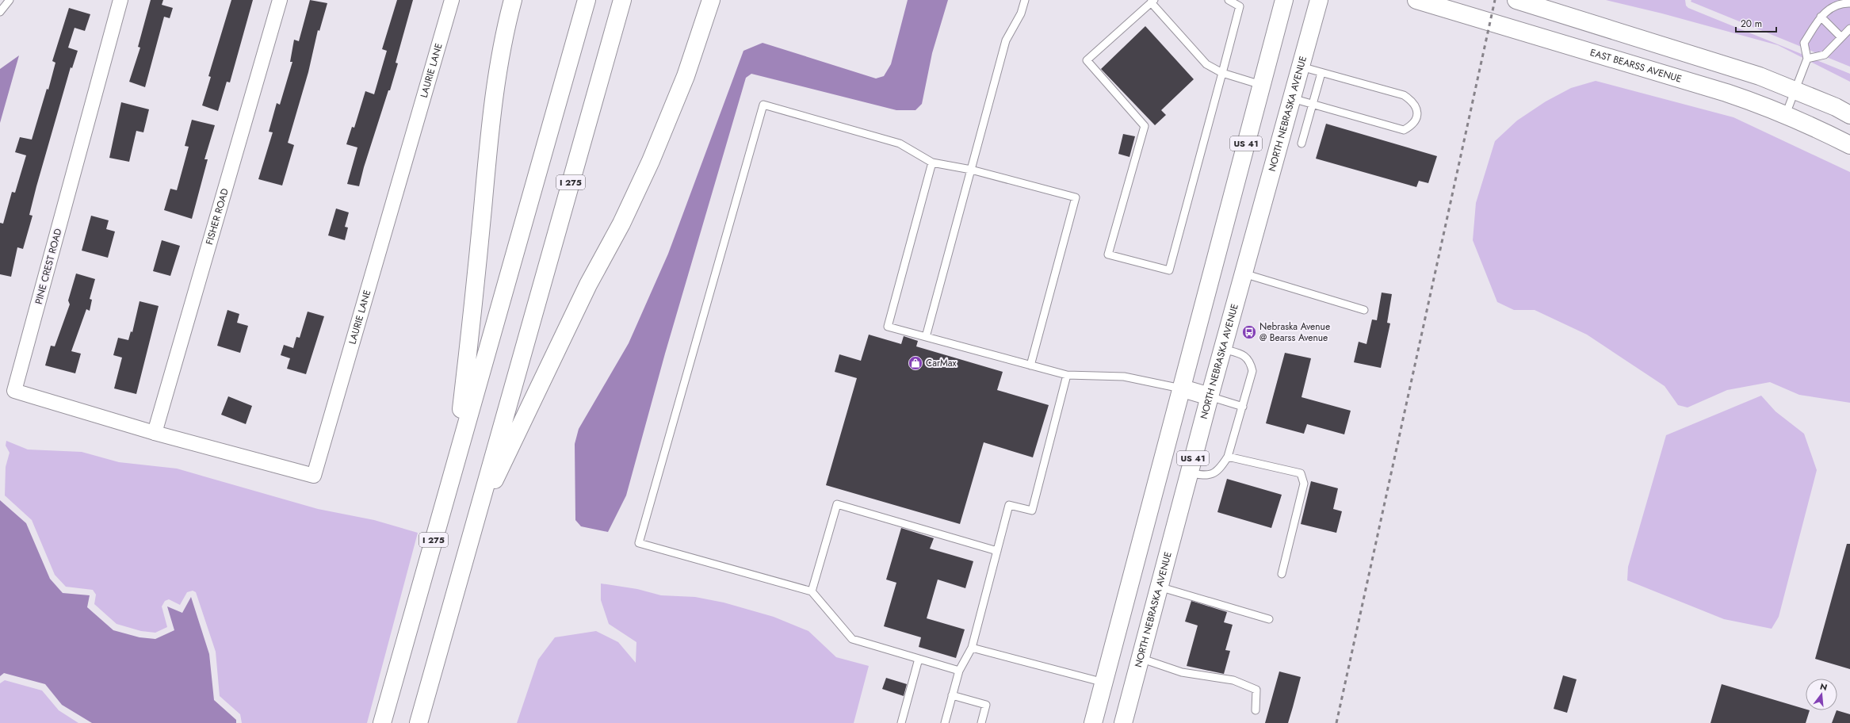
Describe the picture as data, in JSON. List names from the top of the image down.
{
  "streets": {
    "main road": [
      "EAST BEARSS AVENUE",
      "NORTH NEBRASKA AVENUE",
      "US 41",
      "I 275"
    ],
    "street": ["LAURIE LANE", "FISHER ROAD", "PINE CREST ROAD"]
  },
  "crossings": [
    ["LAURIE LANE", "FISHER ROAD"],
    ["LAURIE LANE", "PINE CREST ROAD"],
    ["FISHER ROAD", "PINE CREST ROAD"]
  ],
  "places": {
    "bus stop": ["Nebraska Avenue @ Bearss Avenue"],
    "shop": ["CarMax"]
  },
  "scale_bar": "20 m",
  "north": "top"
}
